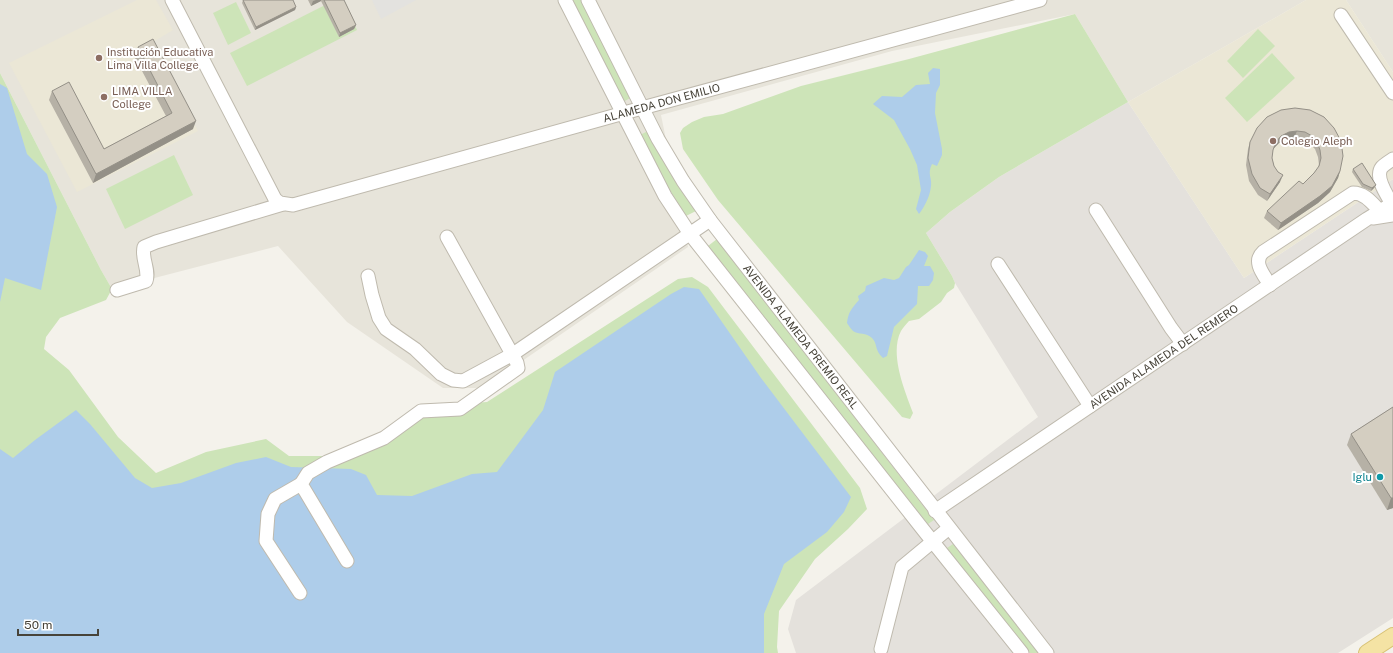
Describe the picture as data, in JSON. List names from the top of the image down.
{
  "streets": {
    "street": ["ALAMEDA DON EMILIO", "AVENIDA ALAMEDA PREMIO REAL", "AVENIDA ALAMEDA DEL REMERO"]
  },
  "crossings": [
    ["ALAMEDA DON EMILIO", "AVENIDA ALAMEDA PREMIO REAL"],
    ["AVENIDA ALAMEDA PREMIO REAL", "AVENIDA ALAMEDA DEL REMERO"]
  ],
  "places": [
    "Institución Educativa Lima Villa College",
    "LIMA VILLA College",
    "Colegio Aleph",
    "Iglu"
  ],
  "scale_bar": "50 m"
}
